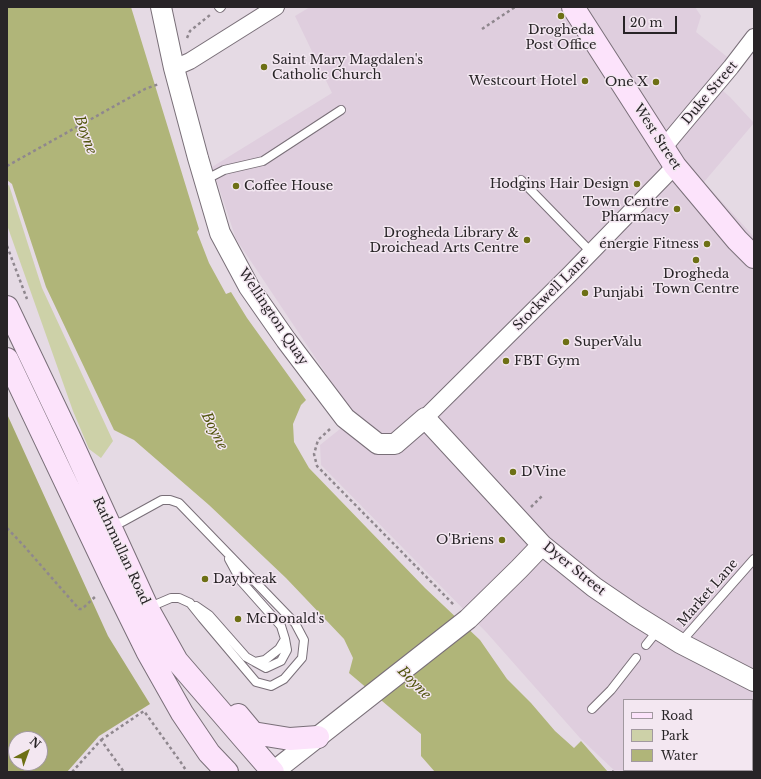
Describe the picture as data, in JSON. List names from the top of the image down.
{
  "streets": {
    "main road": ["West Street", "Rathmullan Road"],
    "street": [
      "Duke Street",
      "Stockwell Lane",
      "Wellington Quay",
      "Dyer Street"
    ],
    "lane": ["Market Lane"]
  },
  "crossings": [
    ["Duke Street", "West Street"],
    ["West Street", "Stockwell Lane"],
    ["Stockwell Lane", "Wellington Quay"],
    ["Stockwell Lane", "Dyer Street"],
    ["Wellington Quay", "Dyer Street"],
    ["Dyer Street", "Market Lane"]
  ],
  "water": ["Boyne"],
  "places": [
    "Drogheda Post Office",
    "Saint Mary Magdalen's Catholic Church",
    "Westcourt Hotel",
    "One X",
    "Hodgins Hair Design",
    "Coffee House",
    "Town Centre Pharmacy",
    "Drogheda Library & Droichead Arts Centre",
    "énergie Fitness",
    "Drogheda Town Centre",
    "Punjabi",
    "SuperValu",
    "FBT Gym",
    "D'Vine",
    "O'Briens",
    "Daybreak",
    "McDonald's"
  ],
  "legend": ["Road", "Park", "Water"],
  "scale_bar": "20 m",
  "north": "top right"
}
